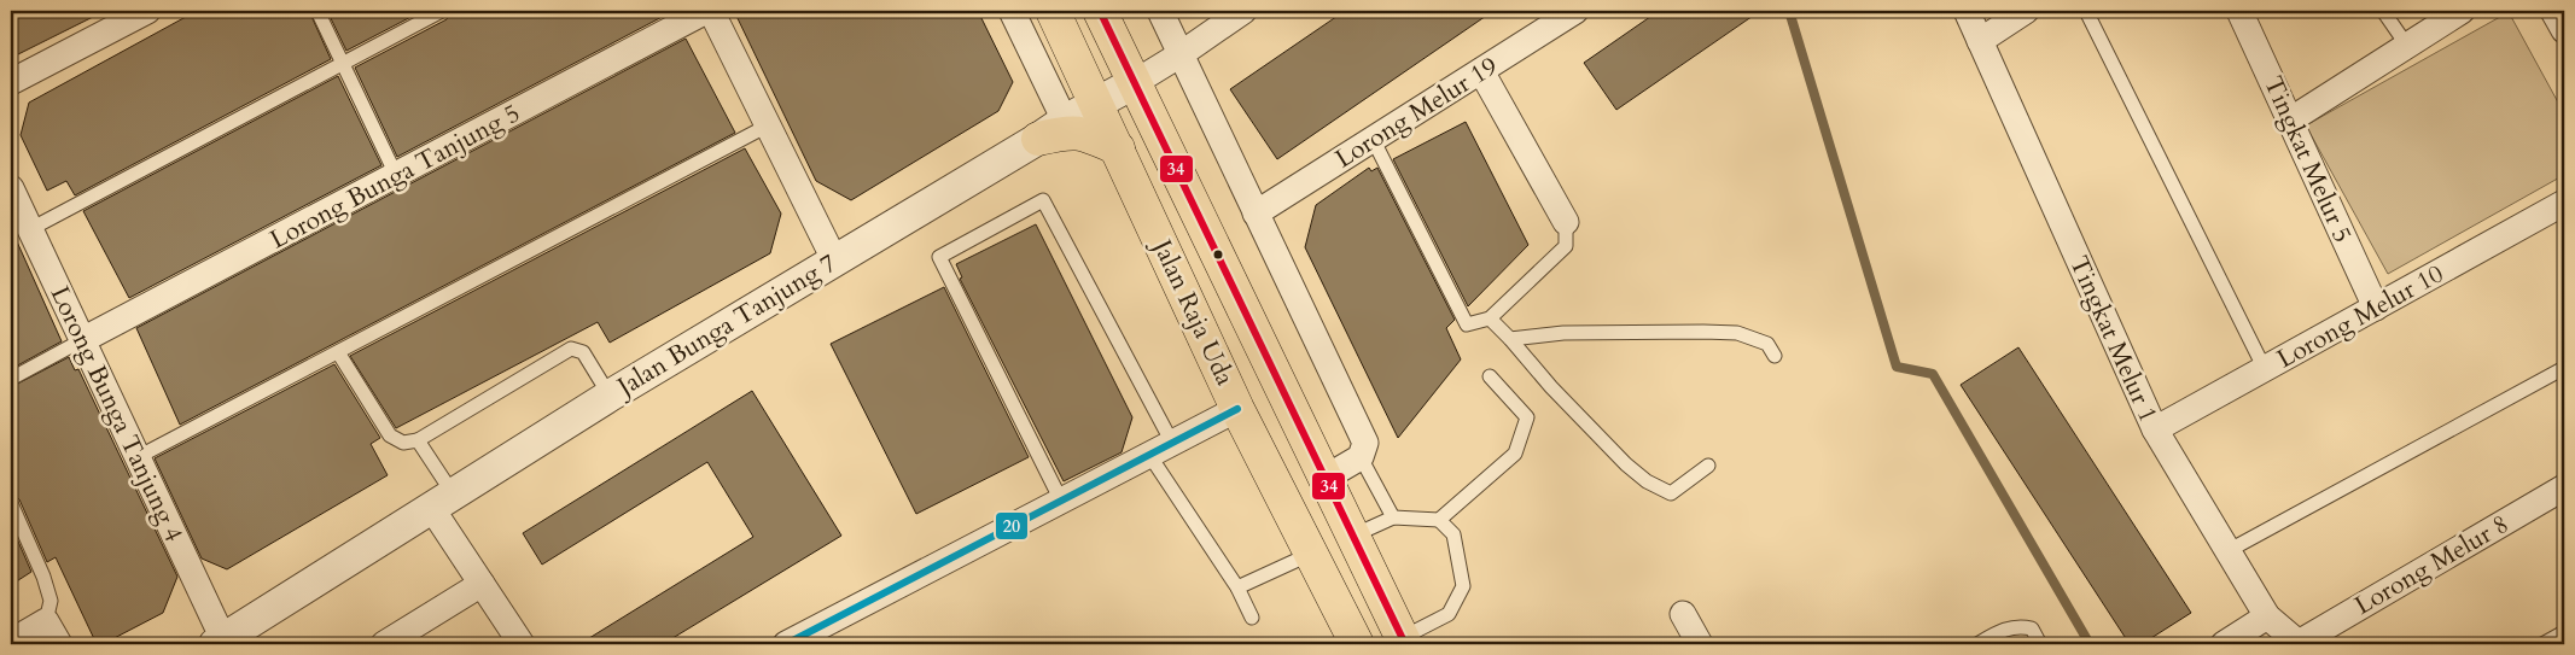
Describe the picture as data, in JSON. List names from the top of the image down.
{
  "streets": {
    "main road": ["Jalan Raja Uda"],
    "street": [
      "Lorong Melur 19",
      "Tingkat Melur 5",
      "Lorong Bunga Tanjung 5",
      "Lorong Melur 10",
      "Jalan Bunga Tanjung 7",
      "Tingkat Melur 1",
      "Lorong Bunga Tanjung 4",
      "Lorong Melur 8"
    ]
  },
  "crossings": [
    ["Tingkat Melur 5", "Lorong Melur 10"],
    ["Lorong Bunga Tanjung 5", "Lorong Bunga Tanjung 4"],
    ["Jalan Raja Uda", "Jalan Bunga Tanjung 7"],
    ["Lorong Melur 10", "Tingkat Melur 1"],
    ["Jalan Bunga Tanjung 7", "Lorong Bunga Tanjung 4"],
    ["Tingkat Melur 1", "Lorong Melur 8"]
  ],
  "lines": ["transit line 34", "transit line 20"]
}
